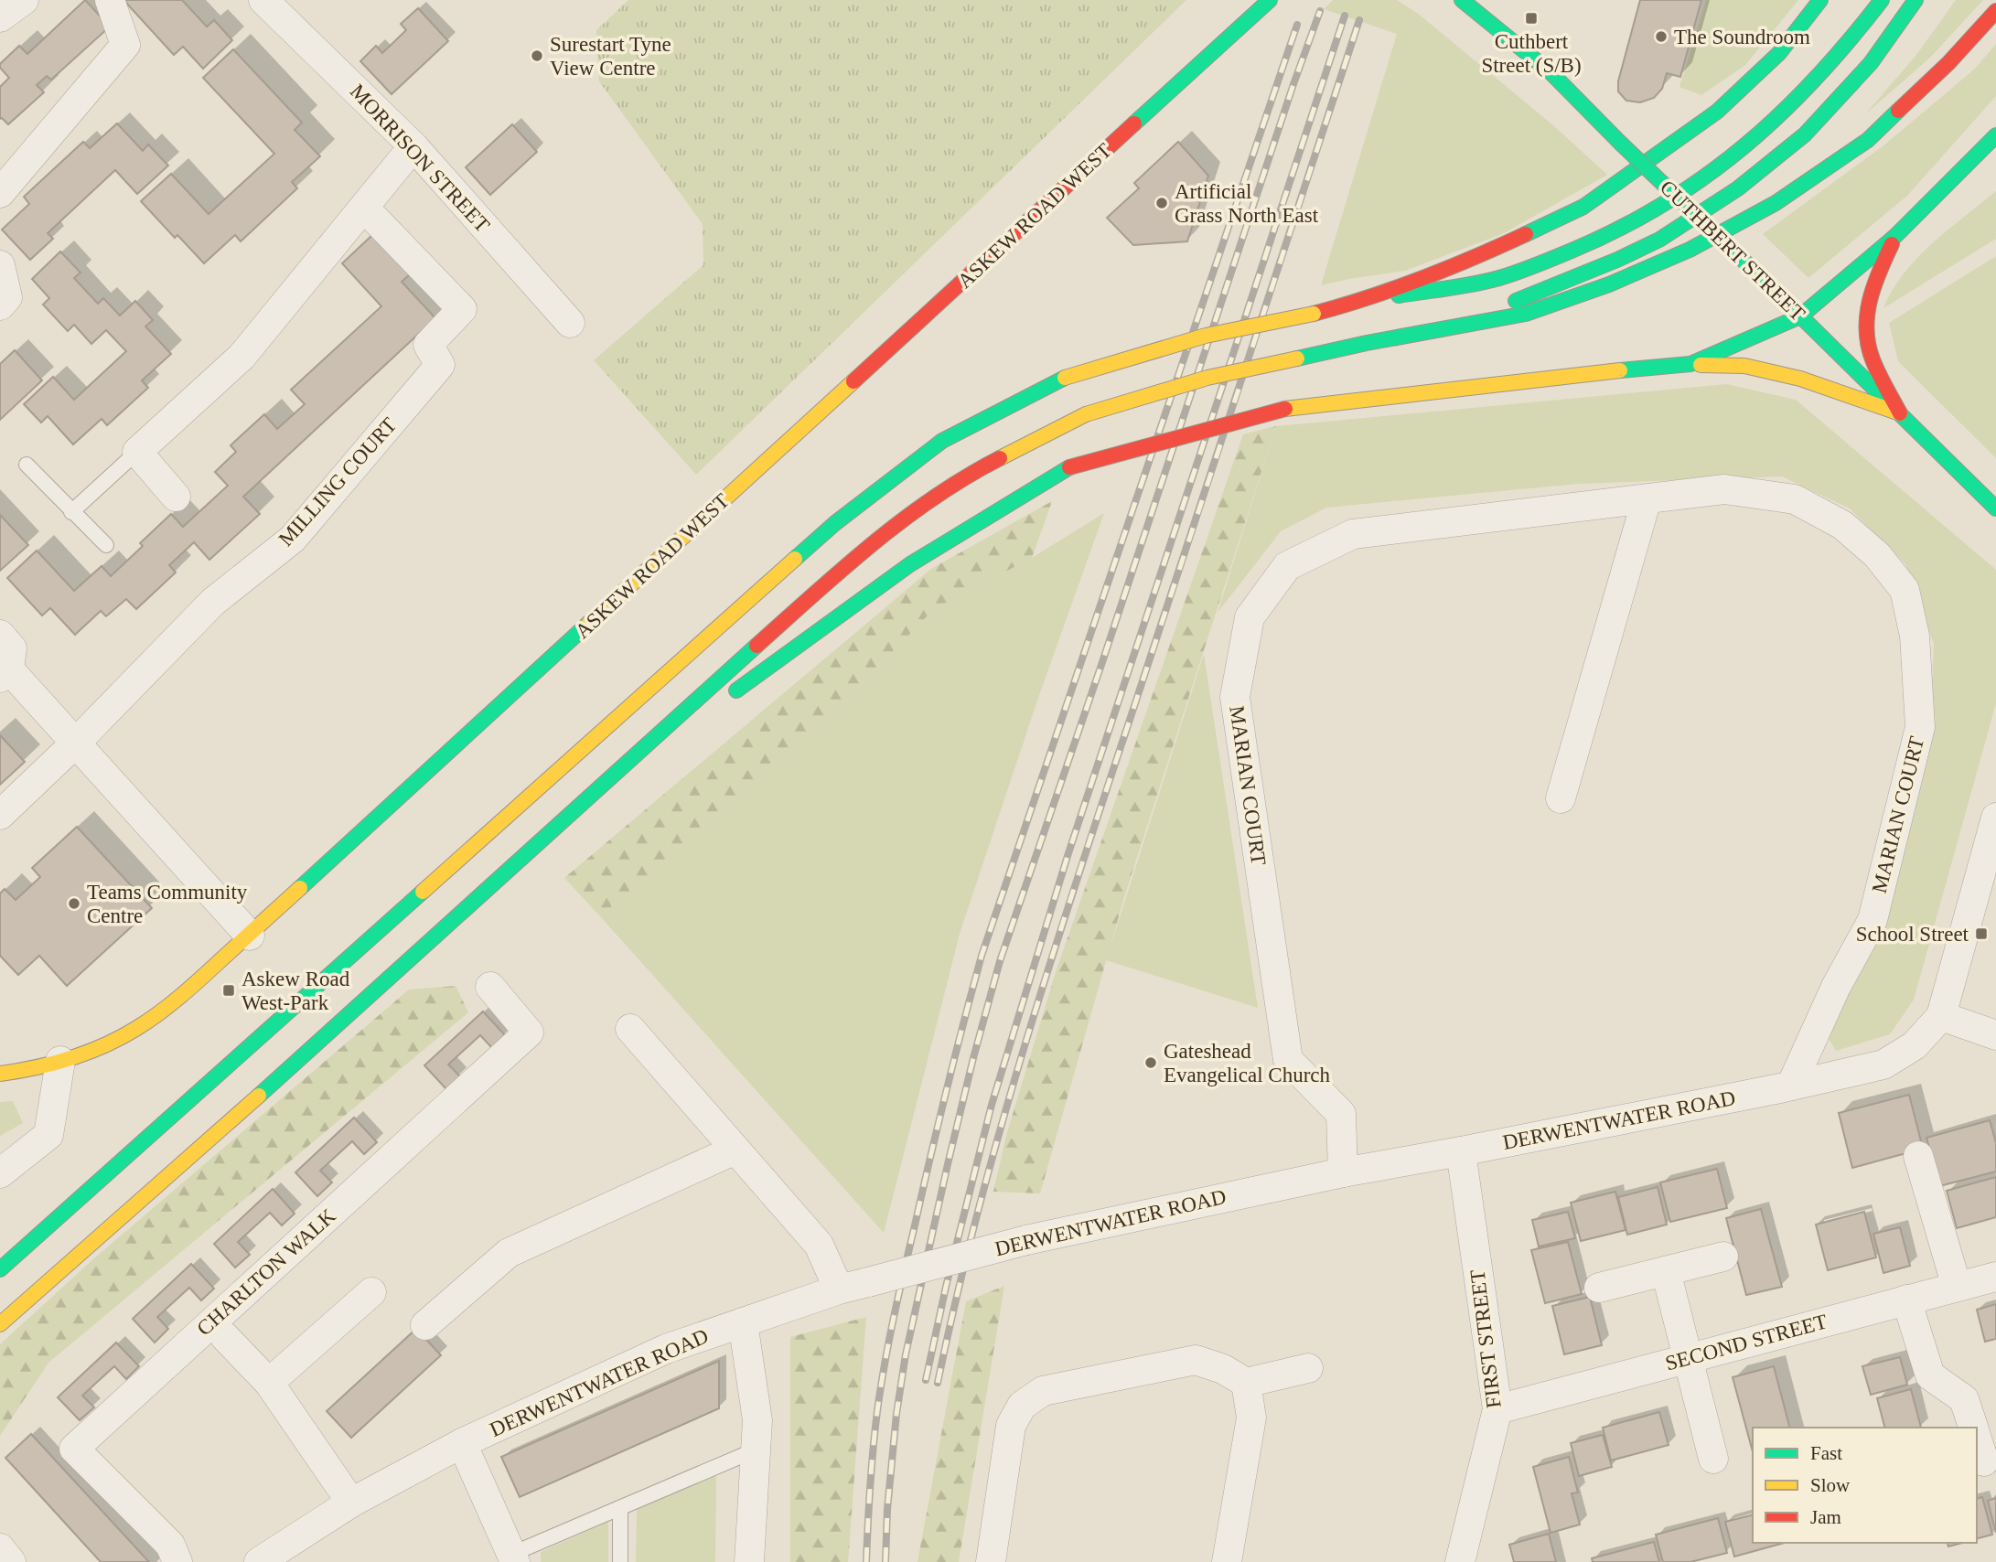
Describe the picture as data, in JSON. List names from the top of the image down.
{
  "streets": {
    "main road": ["ASKEW ROAD WEST", "CUTHBERT STREET"],
    "street": [
      "MORRISON STREET",
      "MILLING COURT",
      "MARIAN COURT",
      "DERWENTWATER ROAD",
      "CHARLTON WALK",
      "FIRST STREET",
      "SECOND STREET"
    ]
  },
  "crossings": [
    ["MARIAN COURT", "DERWENTWATER ROAD"],
    ["DERWENTWATER ROAD", "FIRST STREET"],
    ["FIRST STREET", "SECOND STREET"]
  ],
  "places": {
    "transit": ["Cuthbert Street (S/B)", "School Street", "Askew Road West-Park"],
    "other": [
      "The Soundroom",
      "Surestart Tyne View Centre",
      "Artificial Grass North East",
      "Teams Community Centre",
      "Gateshead Evangelical Church"
    ]
  },
  "legend": ["Fast", "Slow", "Jam"]
}
